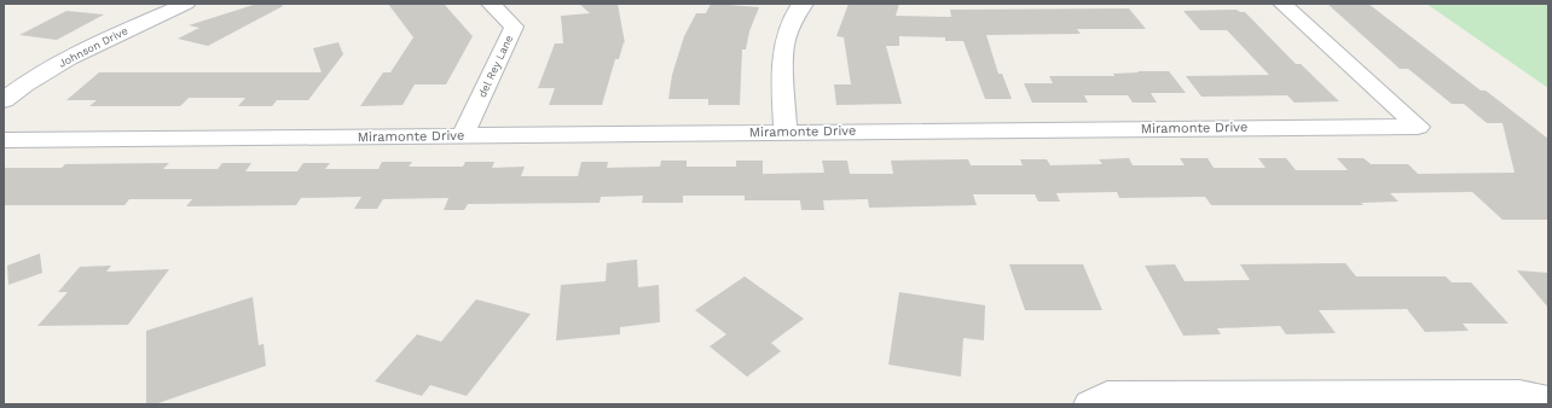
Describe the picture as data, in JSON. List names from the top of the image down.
{
  "streets": {
    "street": ["Johnson Drive", "del Rey Lane", "Miramonte Drive"]
  },
  "crossings": [
    ["del Rey Lane", "Miramonte Drive"]
  ]
}
